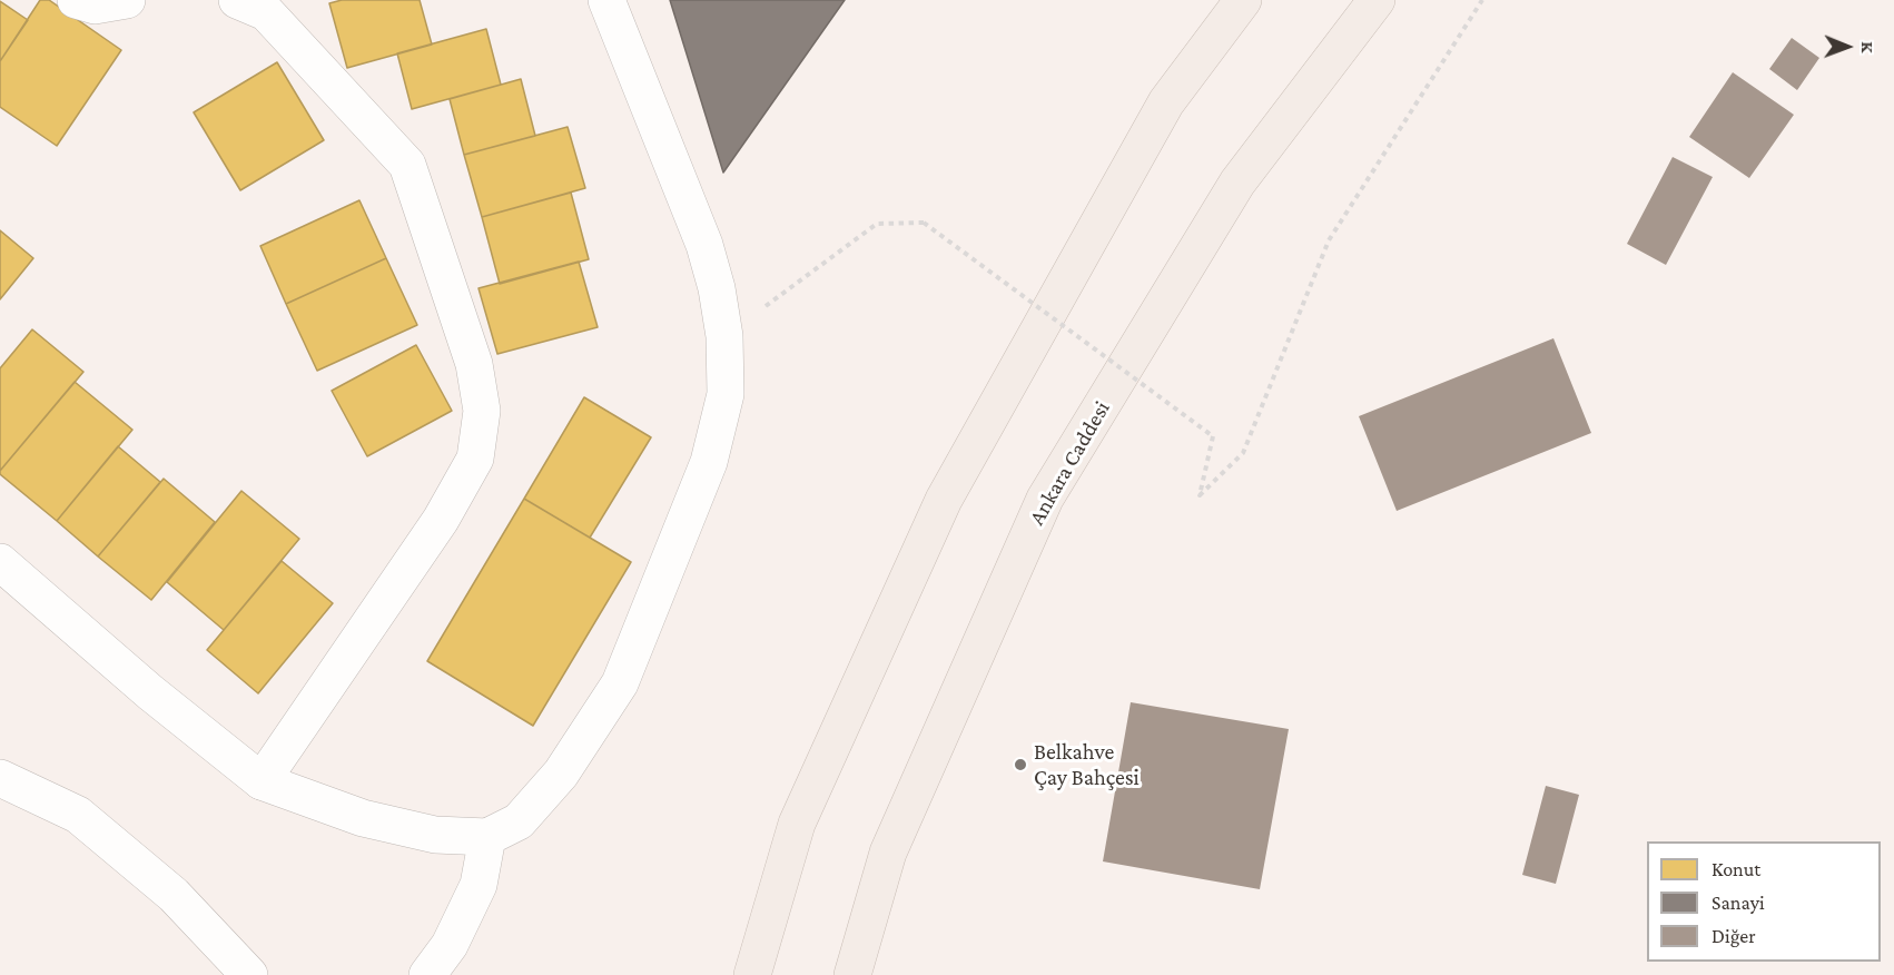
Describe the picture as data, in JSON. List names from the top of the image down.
{
  "streets": {
    "highway": ["Ankara Caddesi"]
  },
  "places": ["Belkahve Çay Bahçesi"],
  "legend": ["Konut", "Sanayi", "Diğer"],
  "north": "right"
}
